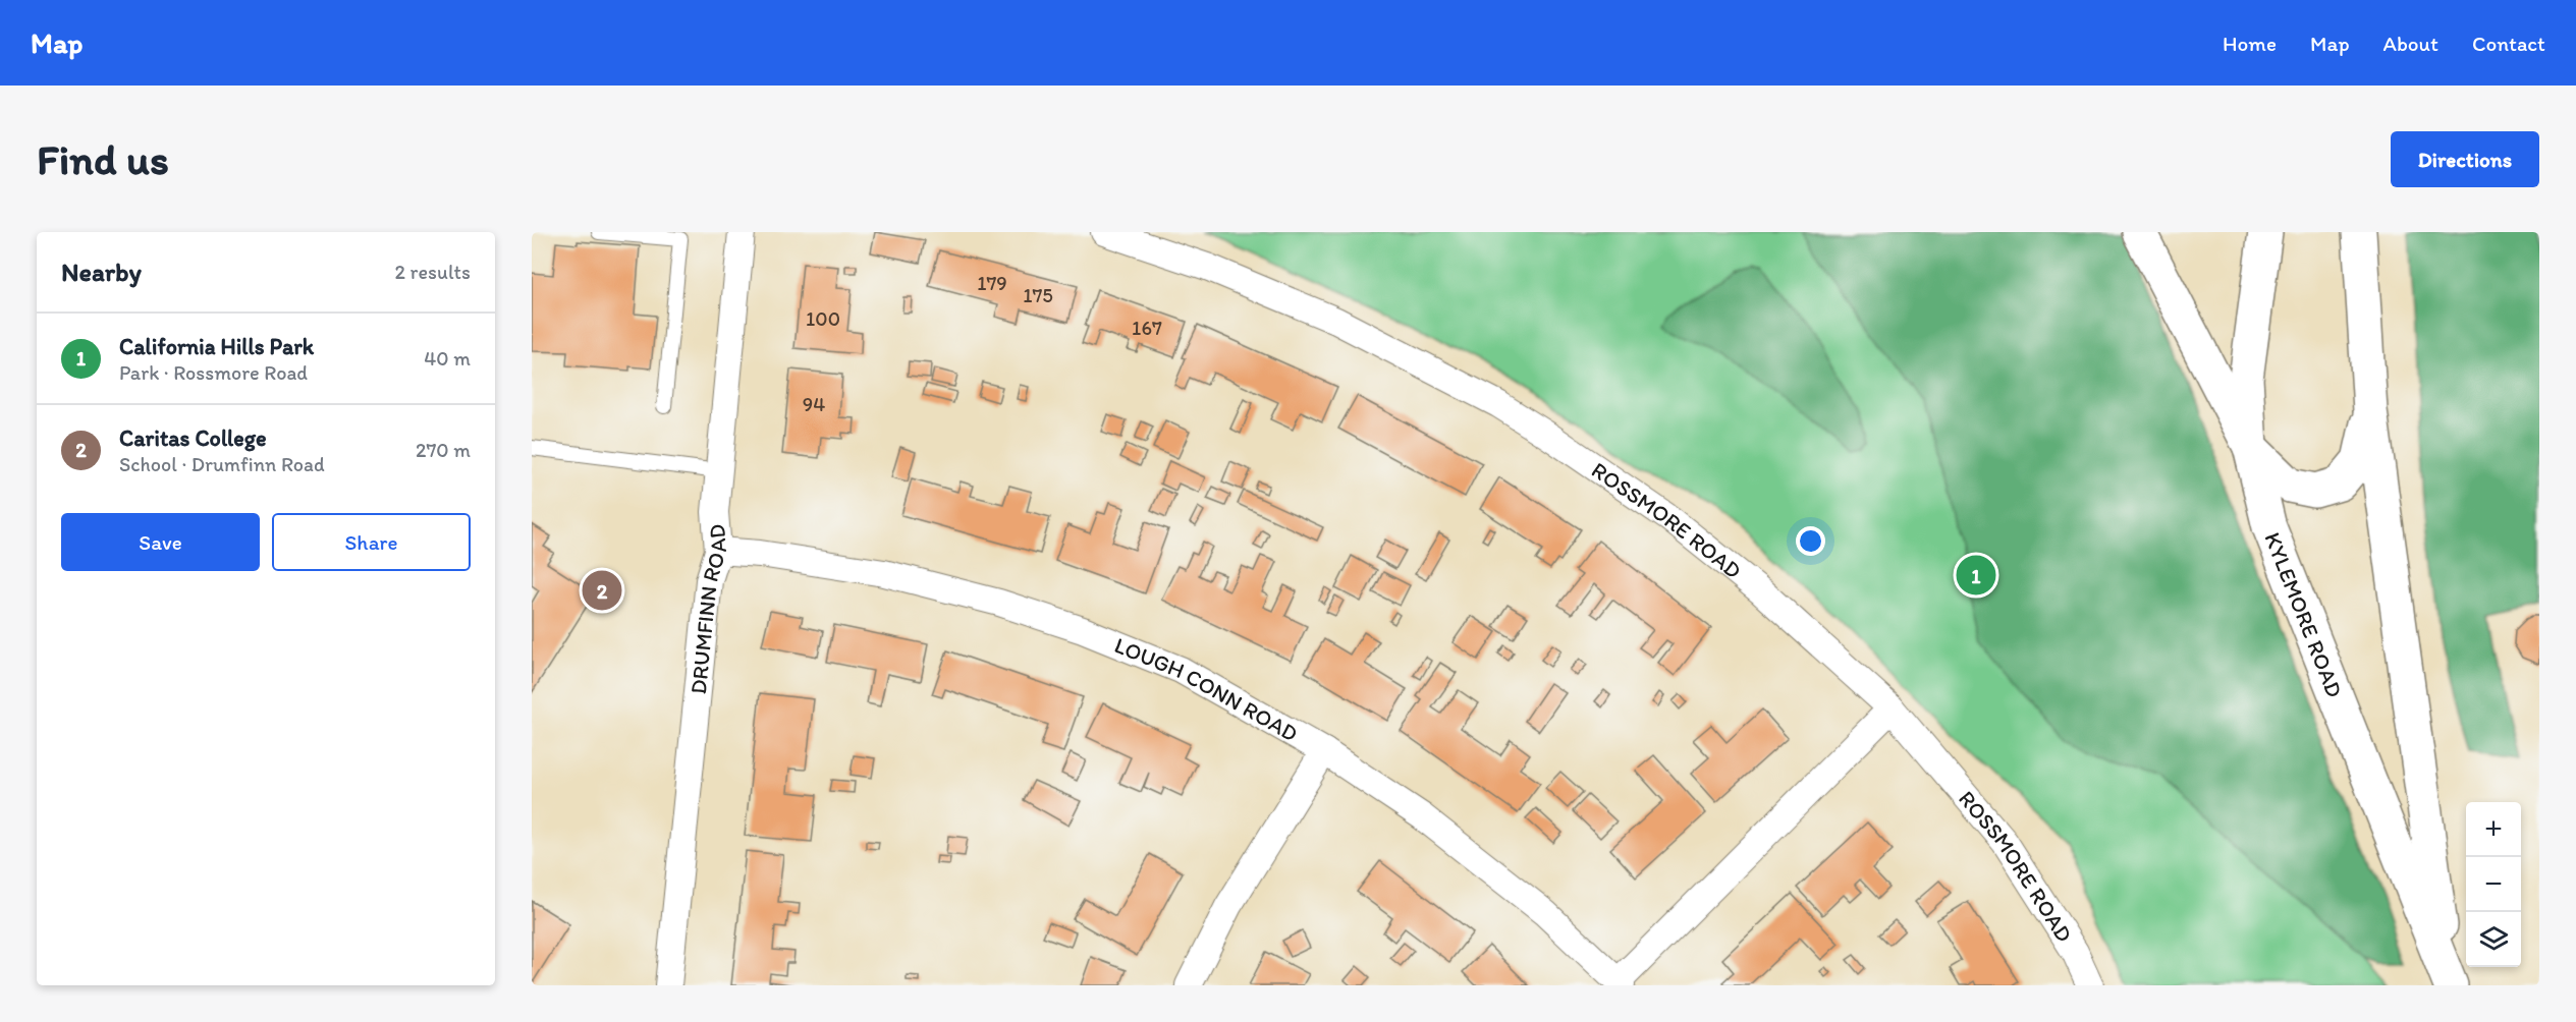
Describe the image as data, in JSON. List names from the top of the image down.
{
  "streets": {
    "main road": ["KYLEMORE ROAD"],
    "street": ["ROSSMORE ROAD", "DRUMFINN ROAD", "LOUGH CONN ROAD"]
  },
  "crossings": [
    ["DRUMFINN ROAD", "LOUGH CONN ROAD"]
  ],
  "house_numbers": [
    "179",
    "175",
    "100",
    "167",
    "94"
  ],
  "page": {
    "header": "Map",
    "nav": [
      "Home",
      "Map",
      "About",
      "Contact"
    ],
    "buttons": [
      "Directions",
      ["Save", "Share"]
    ],
    "title": "Find us",
    "heading": ["Nearby", "2 results"],
    "list": [
      {
        "mark": "1",
        "name": "California Hills Park",
        "note": "Park · Rossmore Road",
        "value": "40 m"
      },
      {
        "mark": "2",
        "name": "Caritas College",
        "note": "School · Drumfinn Road",
        "value": "270 m"
      }
    ],
    "pins": ["1", "2"],
    "map_buttons": ["+", "−"]
  }
}
